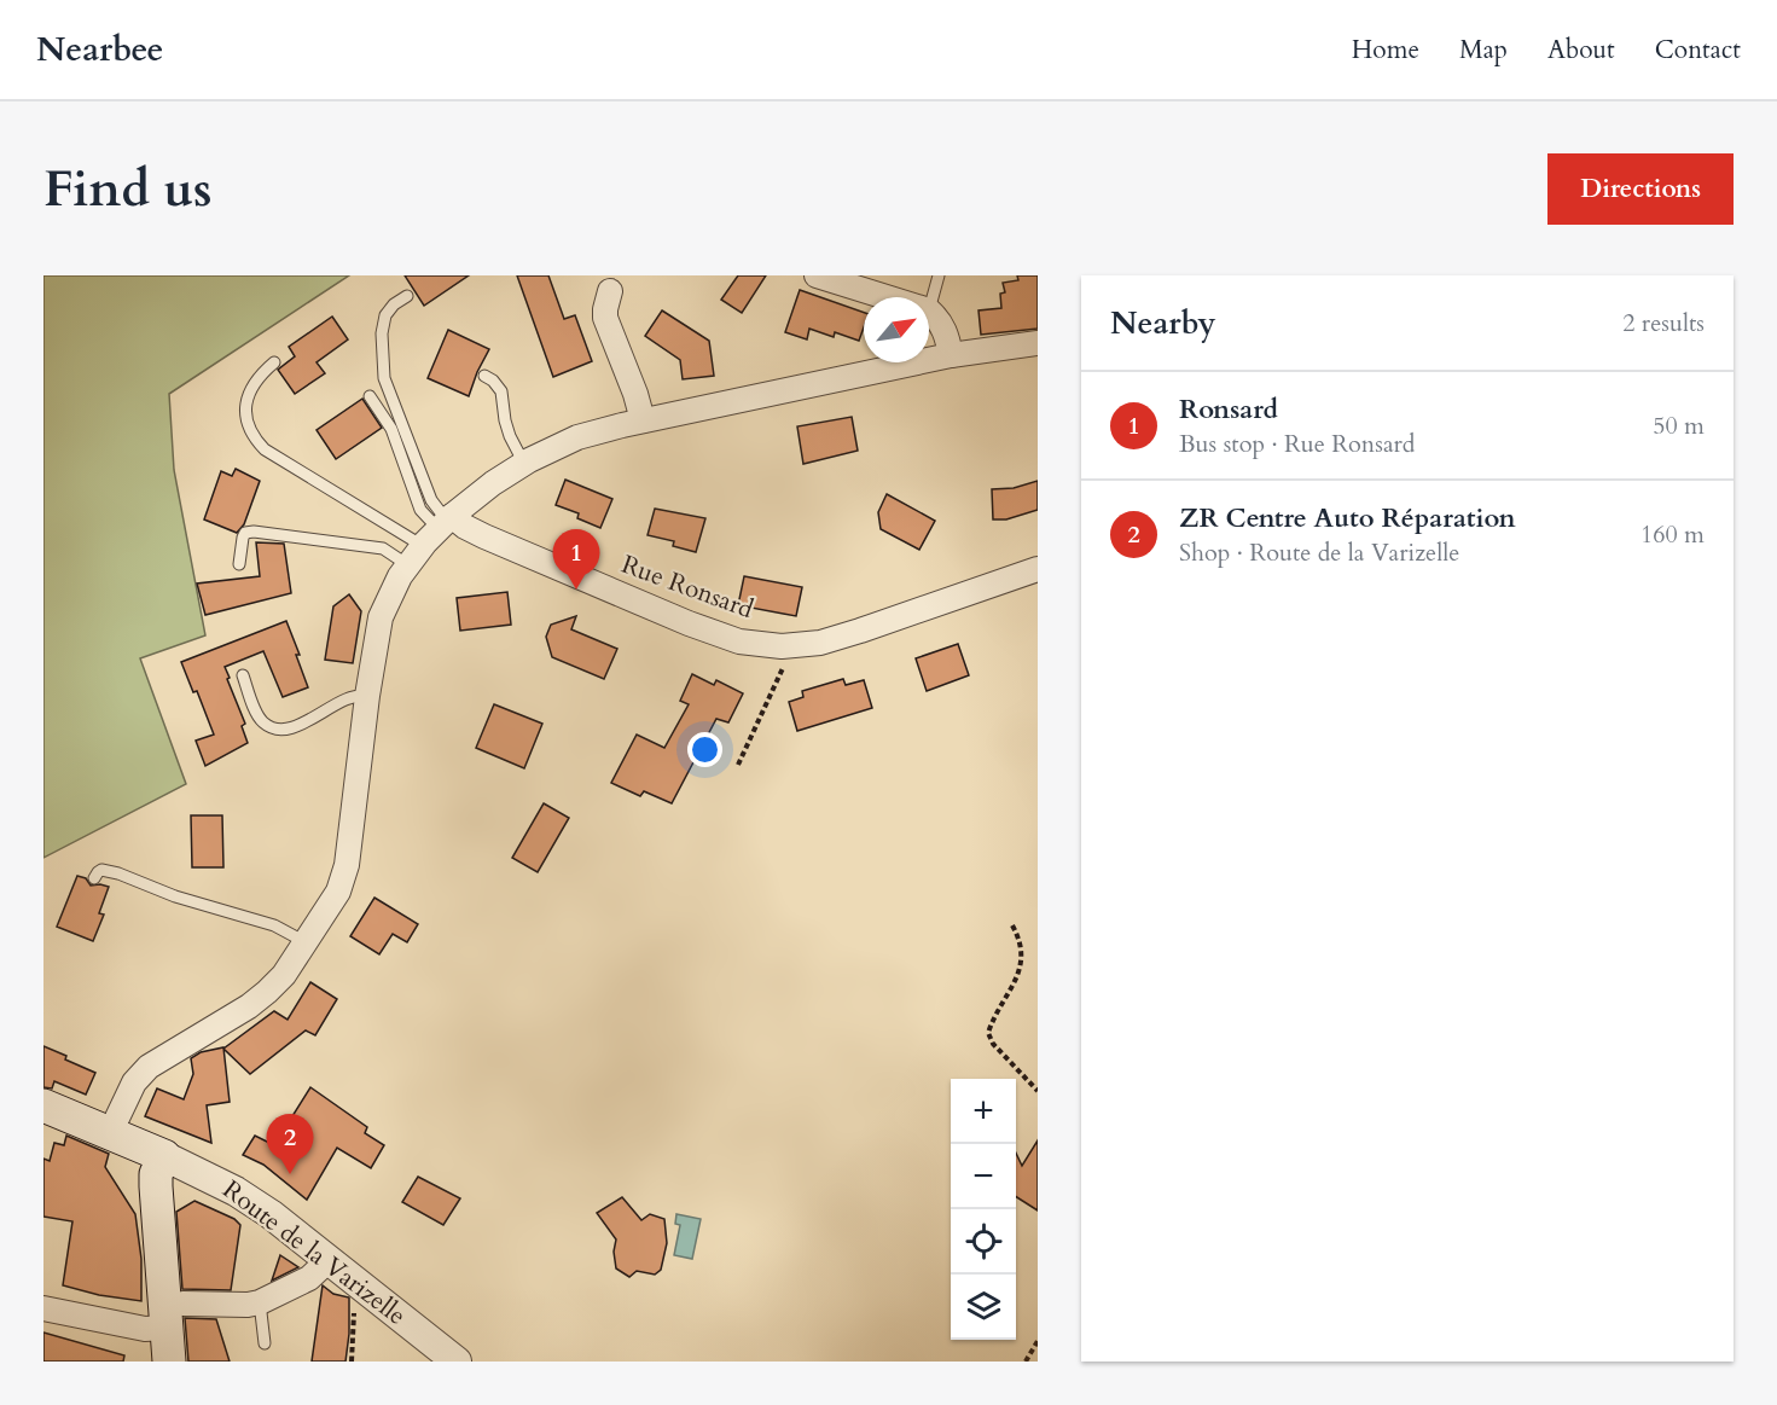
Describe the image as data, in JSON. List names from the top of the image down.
{
  "streets": {
    "main road": ["Route de la Varizelle"],
    "street": ["Rue Ronsard"]
  },
  "north": "top right",
  "page": {
    "header": "Nearbee",
    "nav": [
      "Home",
      "Map",
      "About",
      "Contact"
    ],
    "buttons": "Directions",
    "title": "Find us",
    "heading": ["Nearby", "2 results"],
    "list": [
      {
        "mark": "1",
        "name": "Ronsard",
        "note": "Bus stop · Rue Ronsard",
        "value": "50 m"
      },
      {
        "mark": "2",
        "name": "ZR Centre Auto Réparation",
        "note": "Shop · Route de la Varizelle",
        "value": "160 m"
      }
    ],
    "pins": ["1", "2"],
    "map_buttons": ["+", "−"]
  }
}
